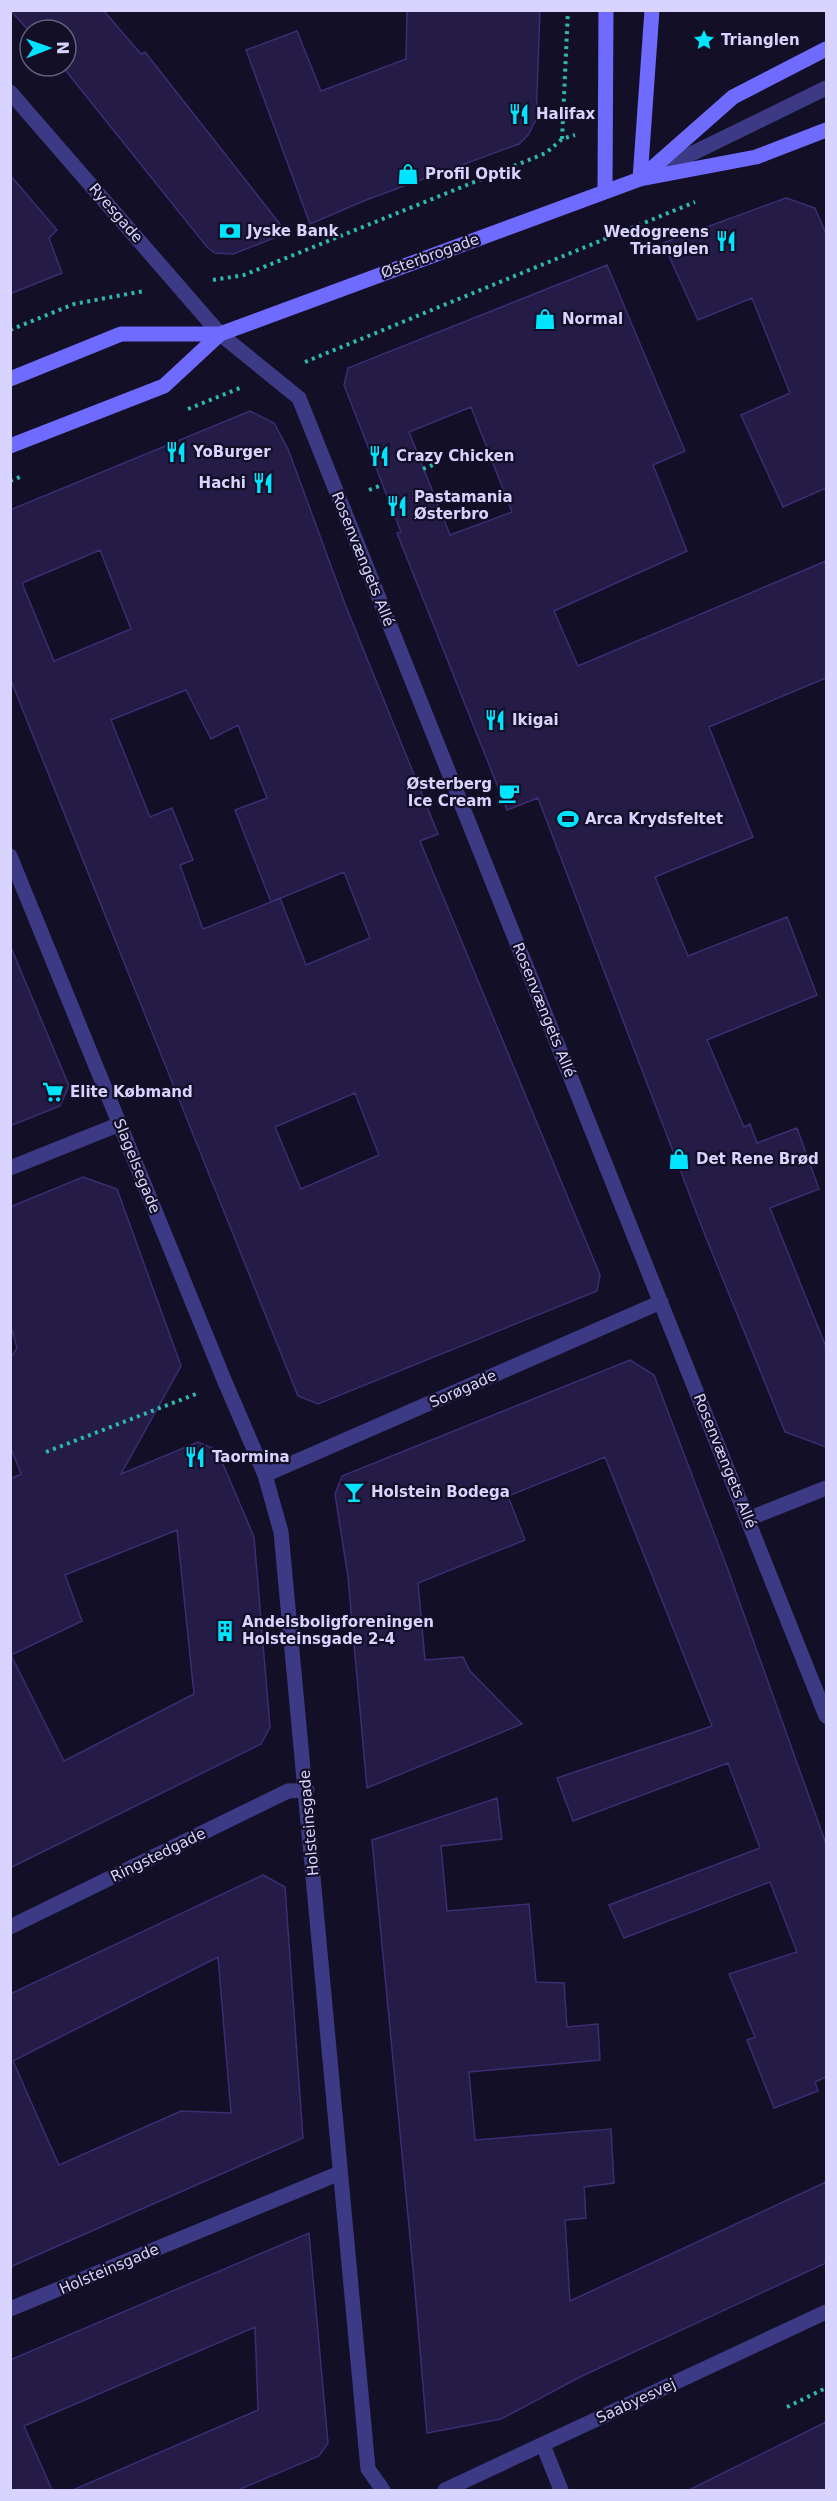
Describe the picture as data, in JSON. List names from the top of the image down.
{
  "streets": {
    "street": [
      "Ryesgade",
      "Østerbrogade",
      "Rosenvængets Allé",
      "Slagelsegade",
      "Sorøgade",
      "Holsteinsgade",
      "Ringstedgade",
      "Saabyesvej"
    ]
  },
  "crossings": [
    ["Ryesgade", "Østerbrogade"],
    ["Ryesgade", "Rosenvængets Allé"],
    ["Østerbrogade", "Rosenvængets Allé"],
    ["Rosenvængets Allé", "Sorøgade"],
    ["Slagelsegade", "Sorøgade"],
    ["Slagelsegade", "Holsteinsgade"],
    ["Sorøgade", "Holsteinsgade"],
    ["Holsteinsgade", "Ringstedgade"]
  ],
  "places": {
    "place": ["Trianglen"],
    "restaurant": [
      "Halifax",
      "Wedogreens Trianglen",
      "YoBurger",
      "Crazy Chicken",
      "Hachi",
      "Pastamania Østerbro",
      "Ikigai",
      "Taormina"
    ],
    "shop": ["Profil Optik", "Normal", "Det Rene Brød"],
    "bank": ["Jyske Bank"],
    "cafe": ["Østerberg Ice Cream"],
    "sports": ["Arca Krydsfeltet"],
    "supermarket": ["Elite Købmand"],
    "bar": ["Holstein Bodega"],
    "building": ["Andelsboligforeningen Holsteinsgade 2-4"]
  },
  "north": "right"
}
